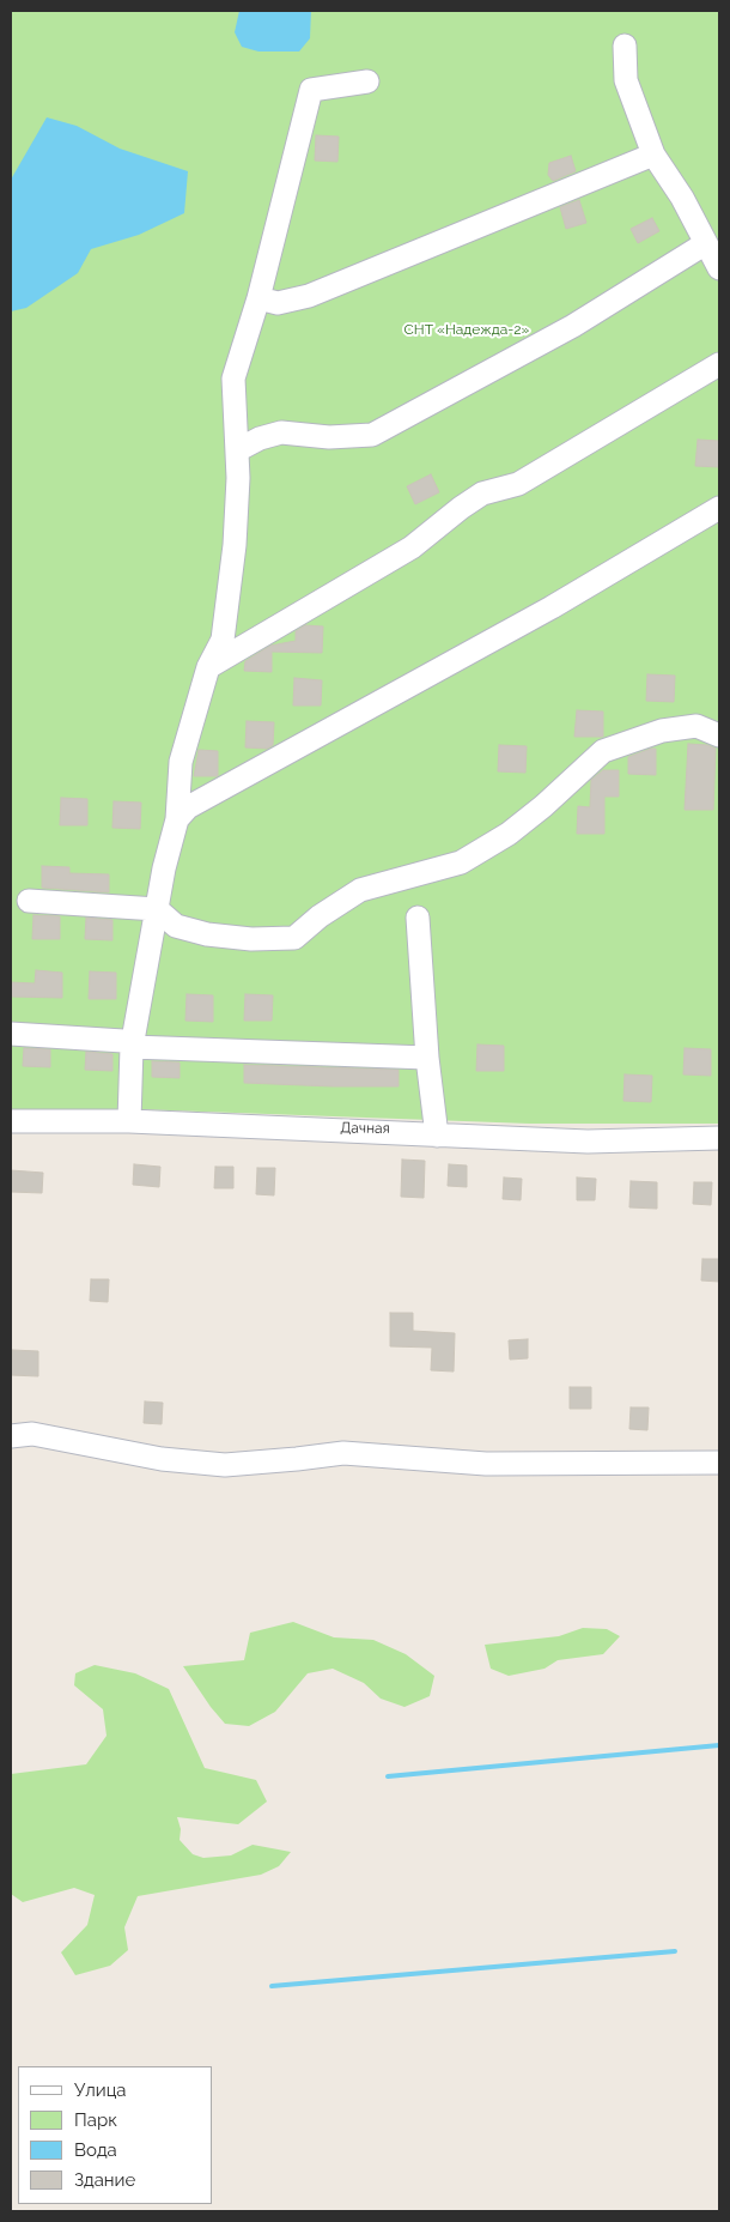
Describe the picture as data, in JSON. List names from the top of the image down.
{
  "streets": {
    "street": ["Дачная"]
  },
  "parks": ["СНТ «Надежда-2»"],
  "legend": [
    "Улица",
    "Парк",
    "Вода",
    "Здание"
  ]
}
